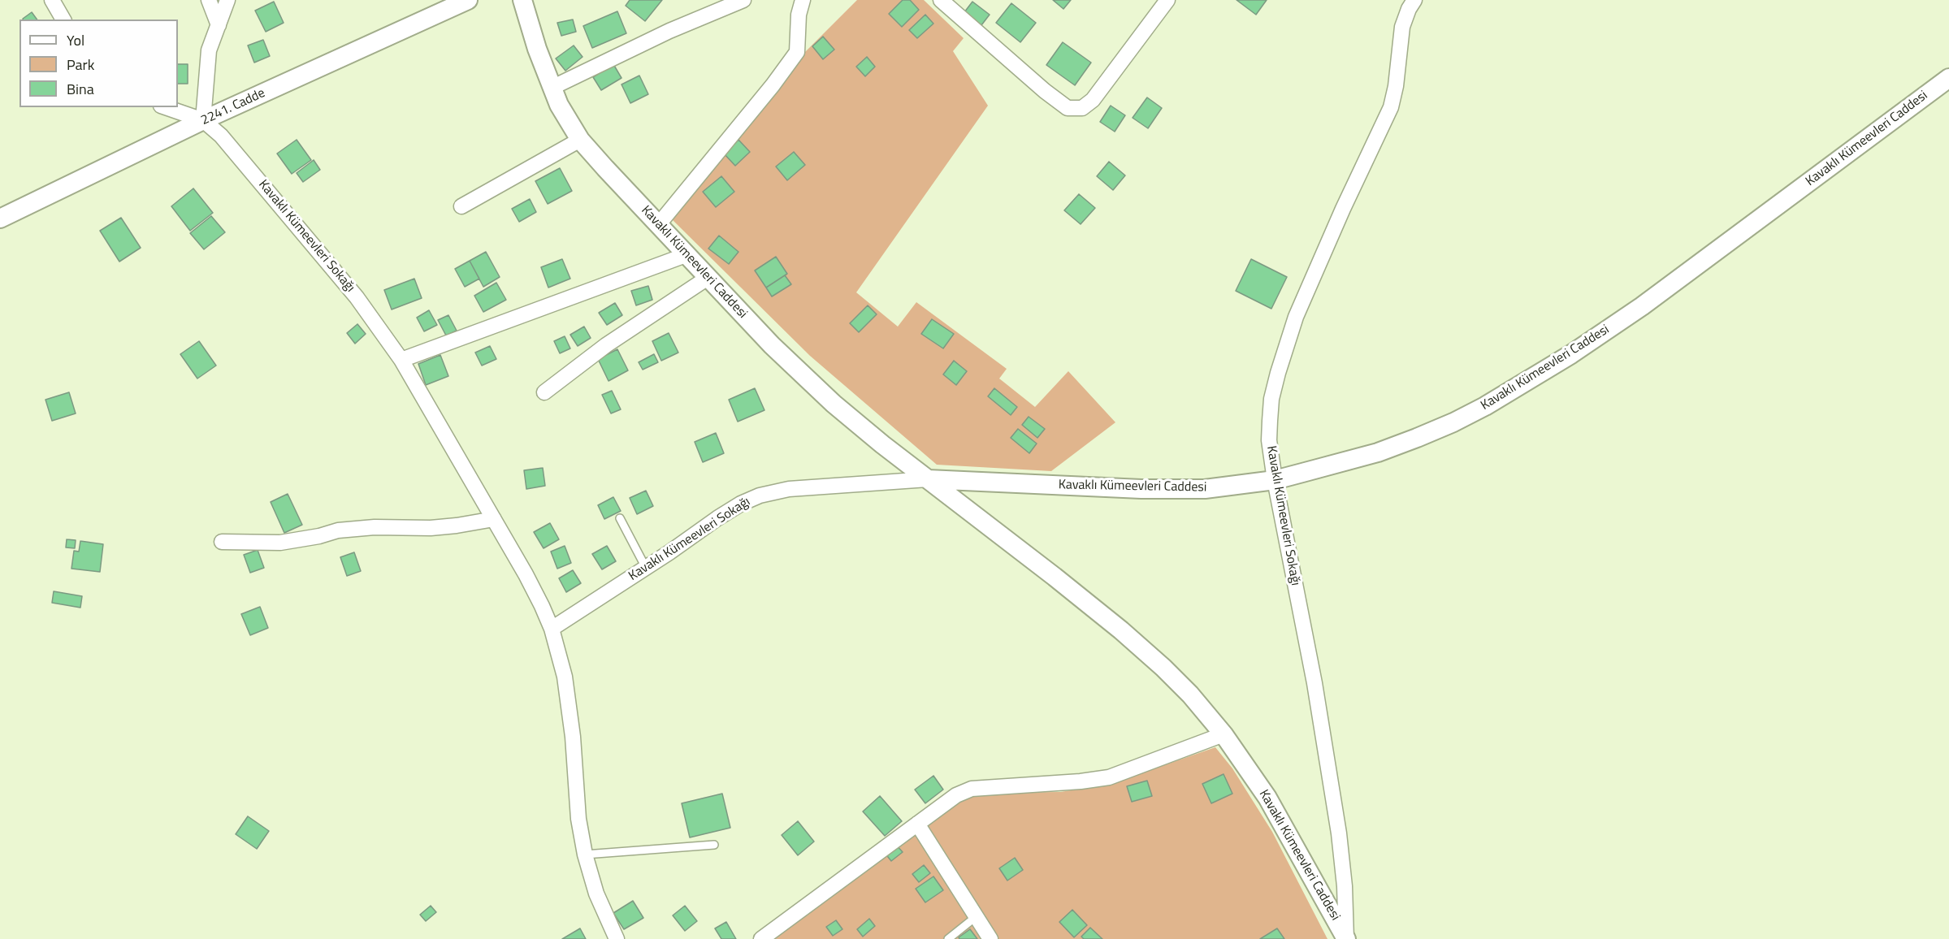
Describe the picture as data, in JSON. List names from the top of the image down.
{
  "streets": {
    "street": ["2241. Cadde", "Kavaklı Kümeevleri Caddesi", "Kavaklı Kümeevleri Sokağı"]
  },
  "crossings": [
    ["2241. Cadde", "Kavaklı Kümeevleri Sokağı"],
    ["Kavaklı Kümeevleri Caddesi", "Kavaklı Kümeevleri Sokağı"]
  ],
  "legend": ["Yol", "Park", "Bina"]
}
